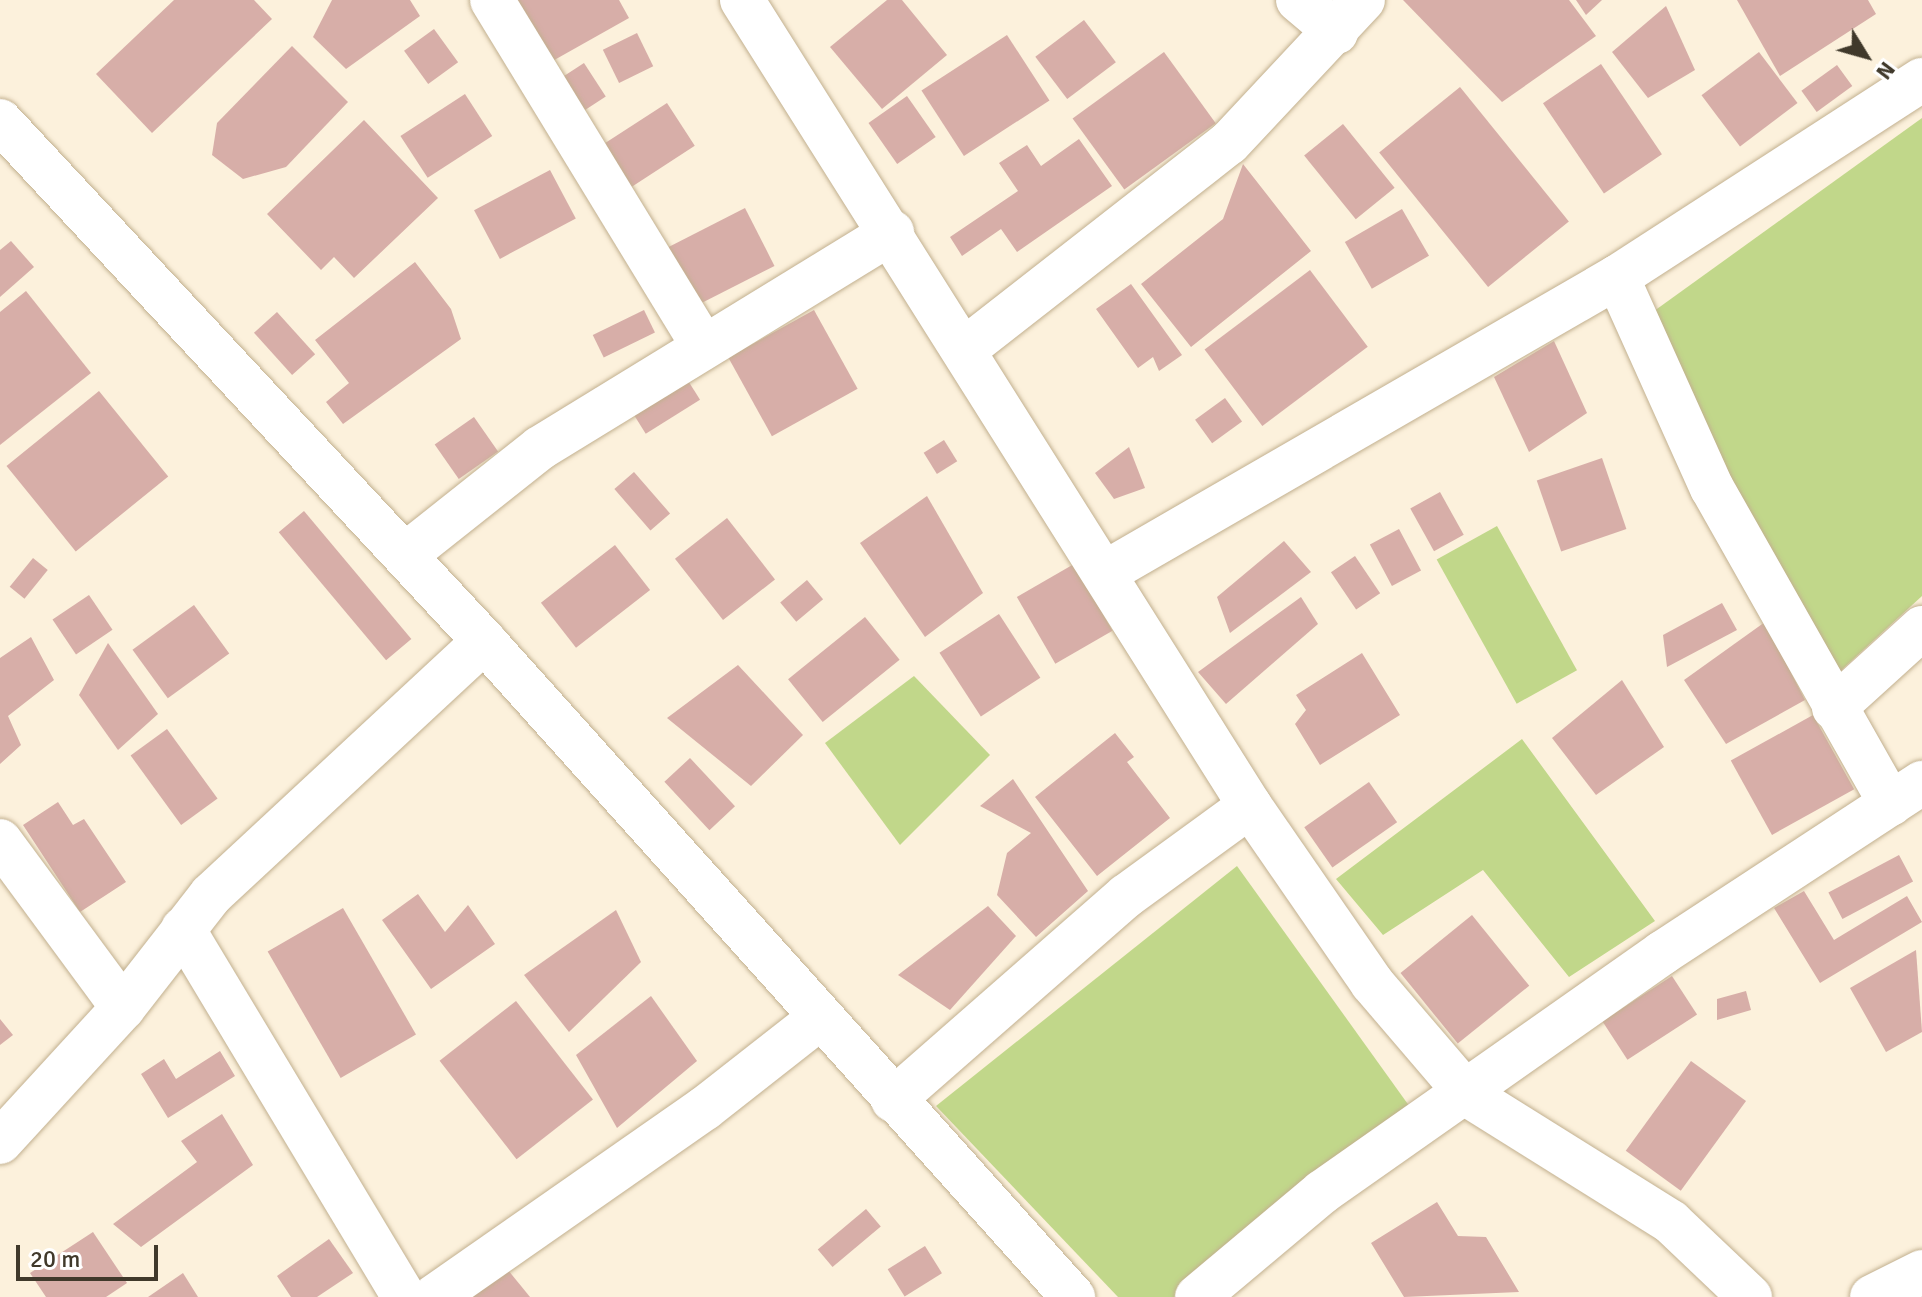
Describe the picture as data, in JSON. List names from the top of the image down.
{
  "scale_bar": "20 m",
  "north": "bottom right"
}
